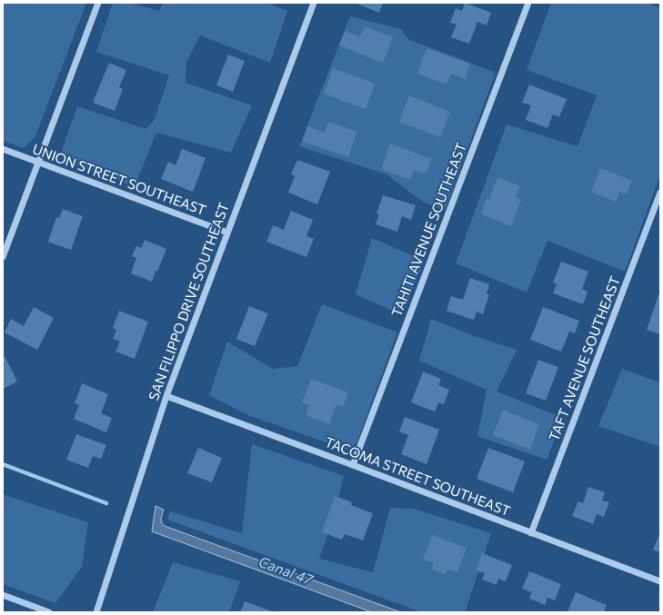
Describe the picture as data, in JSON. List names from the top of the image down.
{
  "streets": {
    "street": [
      "UNION STREET SOUTHEAST",
      "TAHITI AVENUE SOUTHEAST",
      "SAN FILIPPO DRIVE SOUTHEAST",
      "TAFT AVENUE SOUTHEAST",
      "TACOMA STREET SOUTHEAST"
    ]
  },
  "crossings": [
    ["UNION STREET SOUTHEAST", "SAN FILIPPO DRIVE SOUTHEAST"],
    ["TAHITI AVENUE SOUTHEAST", "TACOMA STREET SOUTHEAST"],
    ["SAN FILIPPO DRIVE SOUTHEAST", "TACOMA STREET SOUTHEAST"],
    ["TAFT AVENUE SOUTHEAST", "TACOMA STREET SOUTHEAST"]
  ],
  "water": ["Canal 47"]
}
